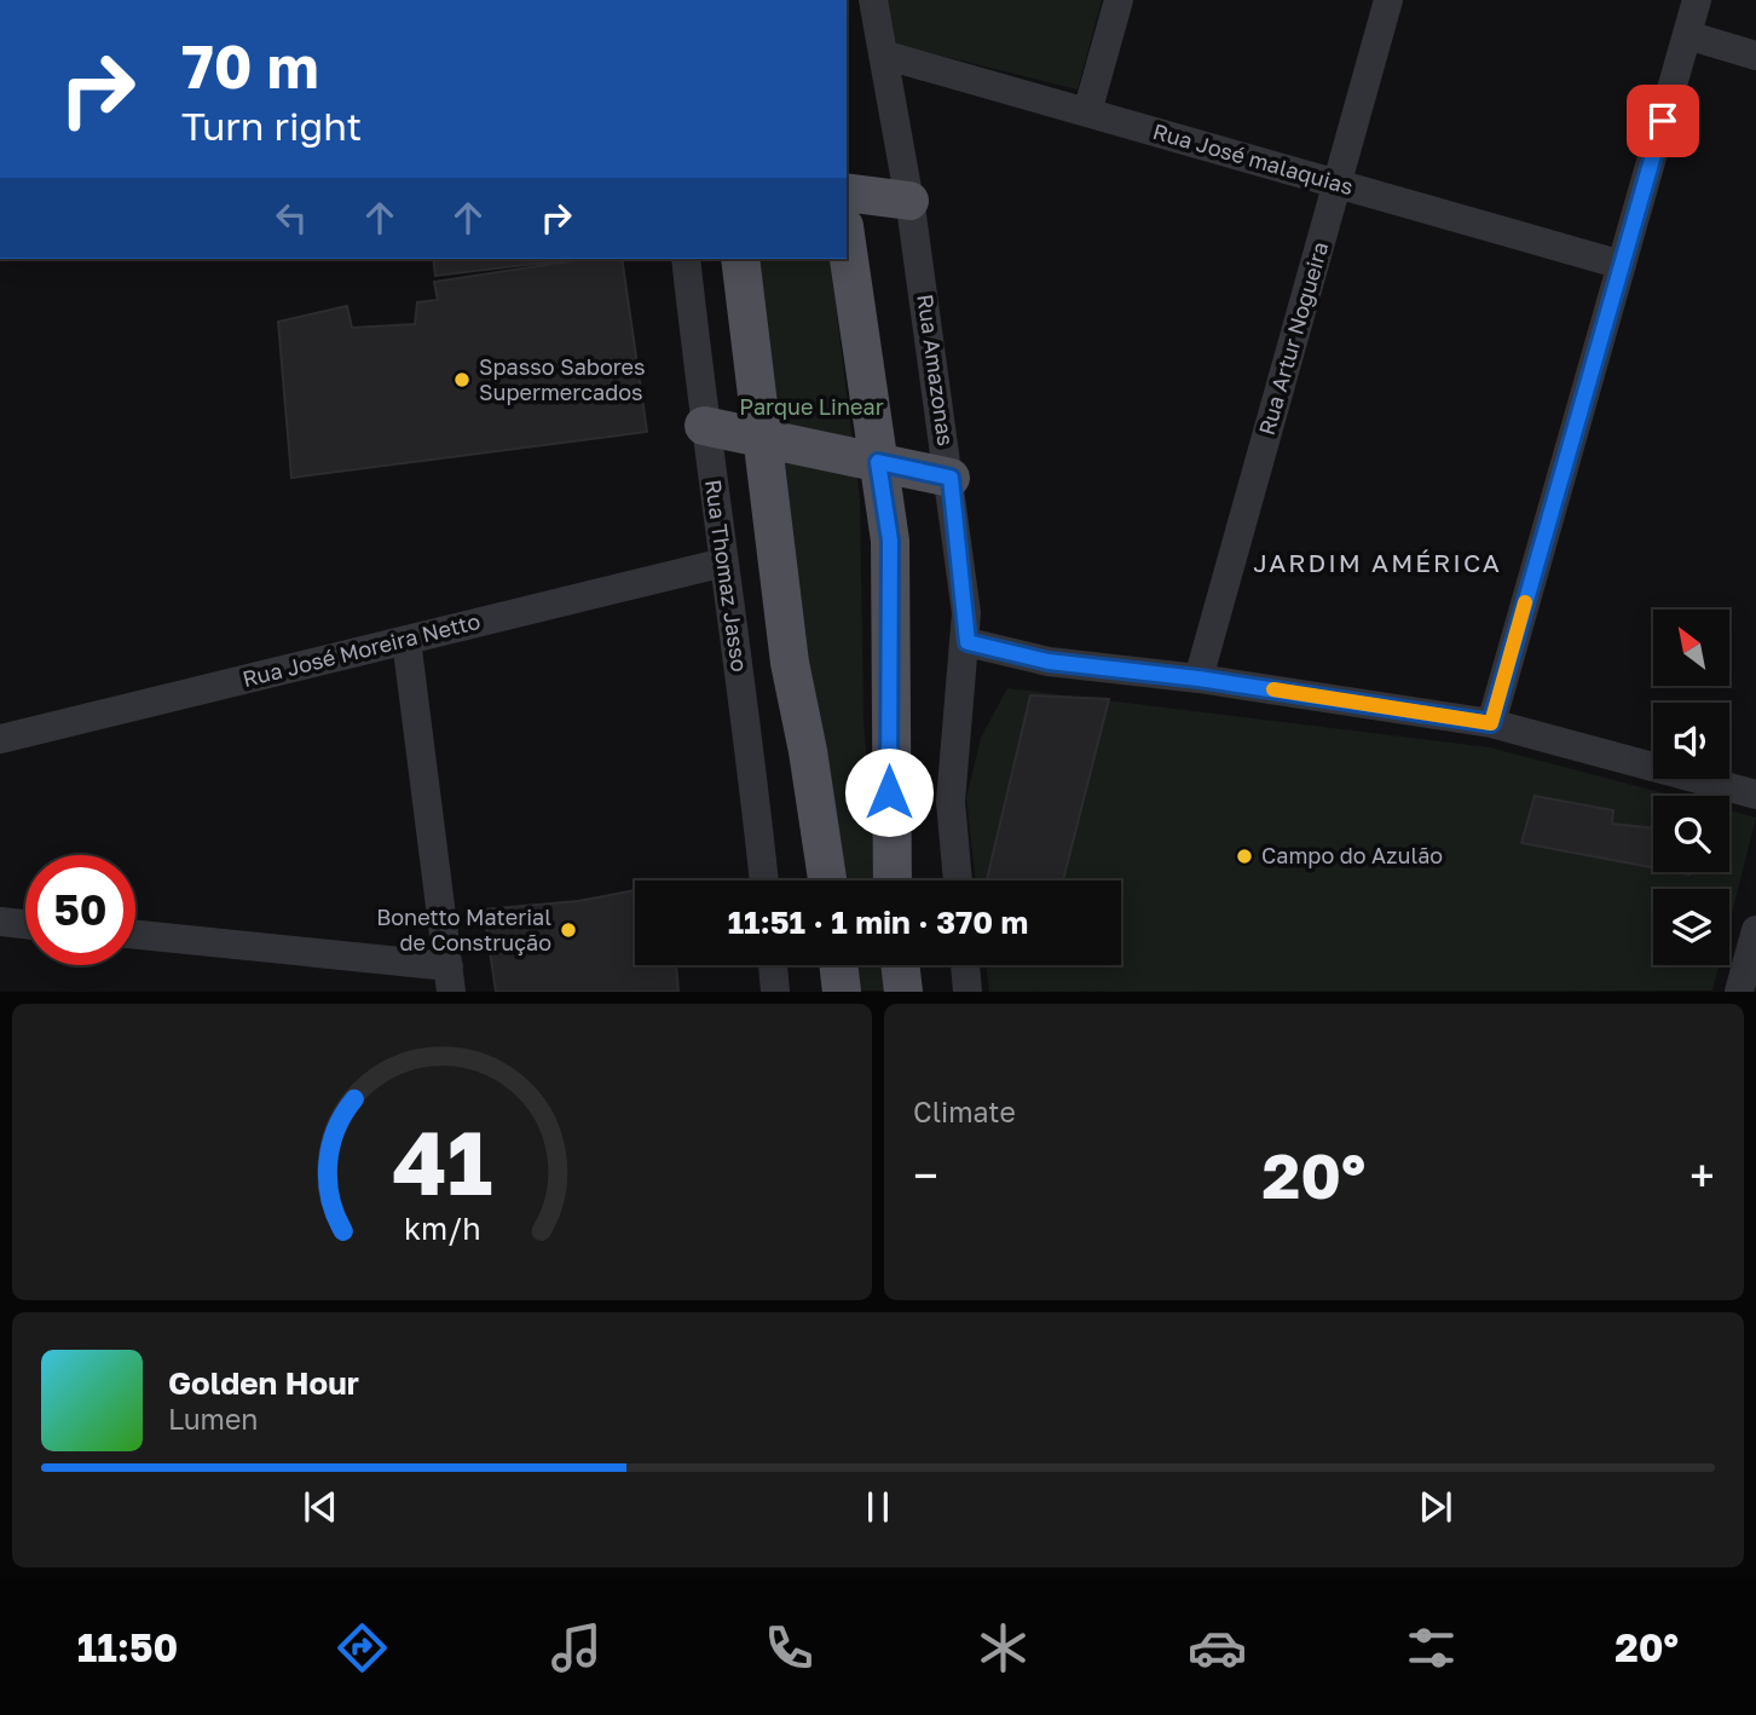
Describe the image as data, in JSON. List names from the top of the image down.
{
  "streets": {
    "street": [
      "Rua José malaquias",
      "Rua Artur Nogueira",
      "Rua Amazonas",
      "Rua Thomaz Jasso",
      "Rua José Moreira Netto"
    ]
  },
  "crossings": [
    ["Rua José malaquias", "Rua Artur Nogueira"],
    ["Rua José malaquias", "Rua Amazonas"],
    ["Rua Thomaz Jasso", "Rua José Moreira Netto"]
  ],
  "districts": ["JARDIM AMÉRICA"],
  "parks": ["Parque Linear"],
  "places": ["Spasso Sabores Supermercados", "Campo do Azulão", "Bonetto Material de Construção"],
  "north": "top left",
  "page": {
    "turn": ["70 m", "Turn right"],
    "limit": "50",
    "trip": "11:51 · 1 min · 370 m",
    "tile": "Climate",
    "heat": ["−", "20°", "+"],
    "song": ["Golden Hour", "Lumen"],
    "tabs": ["11:50", "20°"],
    "gauge": ["41", "km/h"]
  }
}
